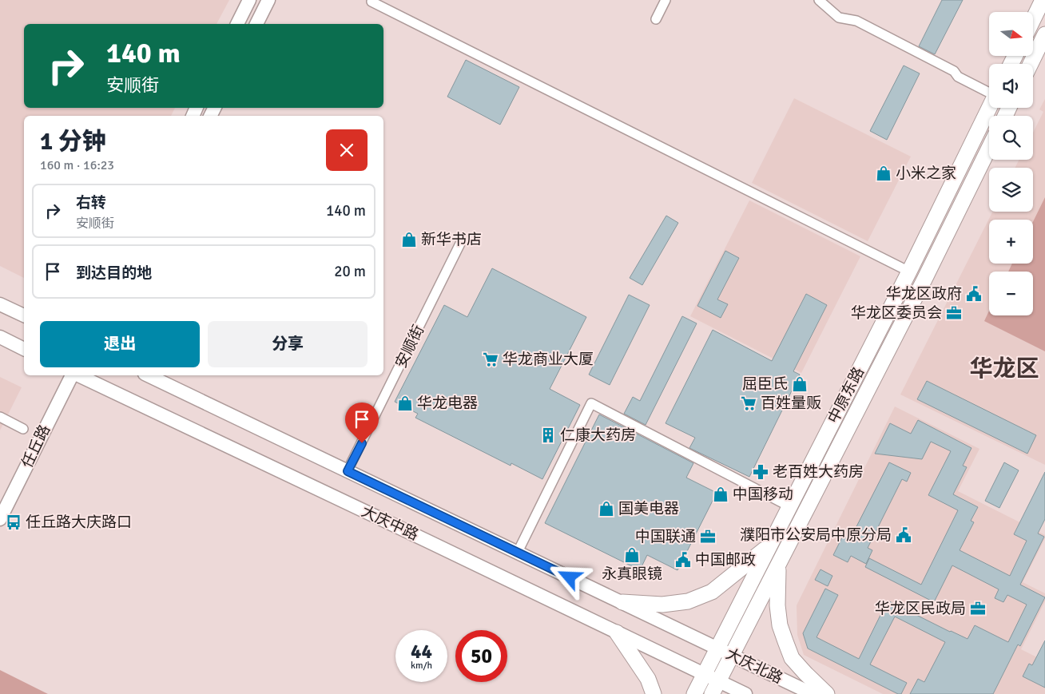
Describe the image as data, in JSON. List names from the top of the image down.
{
  "streets": {
    "main road": [
      "中原东路",
      "任丘路",
      "大庆中路",
      "大庆北路"
    ],
    "street": ["安顺街"]
  },
  "crossings": [
    ["安顺街", "大庆中路"],
    ["中原东路", "大庆中路"],
    ["中原东路", "大庆北路"],
    ["大庆中路", "大庆北路"]
  ],
  "districts": ["华龙区"],
  "places": {
    "shop": [
      "小米之家",
      "新华书店",
      "屈臣氏",
      "华龙电器",
      "中国移动",
      "国美电器",
      "永真眼镜"
    ],
    "public building": ["华龙区政府", "濮阳市公安局中原分局", "中国邮政"],
    "office": ["华龙区委员会", "中国联通", "华龙区民政局"],
    "supermarket": ["华龙商业大厦", "百姓量贩"],
    "building": ["仁康大药房"],
    "pharmacy": ["老百姓大药房"],
    "bus stop": ["任丘路大庆路口"]
  },
  "north": "right",
  "page": {
    "map_buttons": ["+", "−"],
    "turn": ["140 m", "安顺街"],
    "heading": ["1 分钟", "160 m · 16:23"],
    "list": [
      {
        "name": "右转",
        "note": "安顺街",
        "value": "140 m"
      },
      {
        "name": "到达目的地",
        "value": "20 m"
      }
    ],
    "buttons": ["退出", "分享"],
    "speed": "44 km/h",
    "limit": "50"
  }
}
